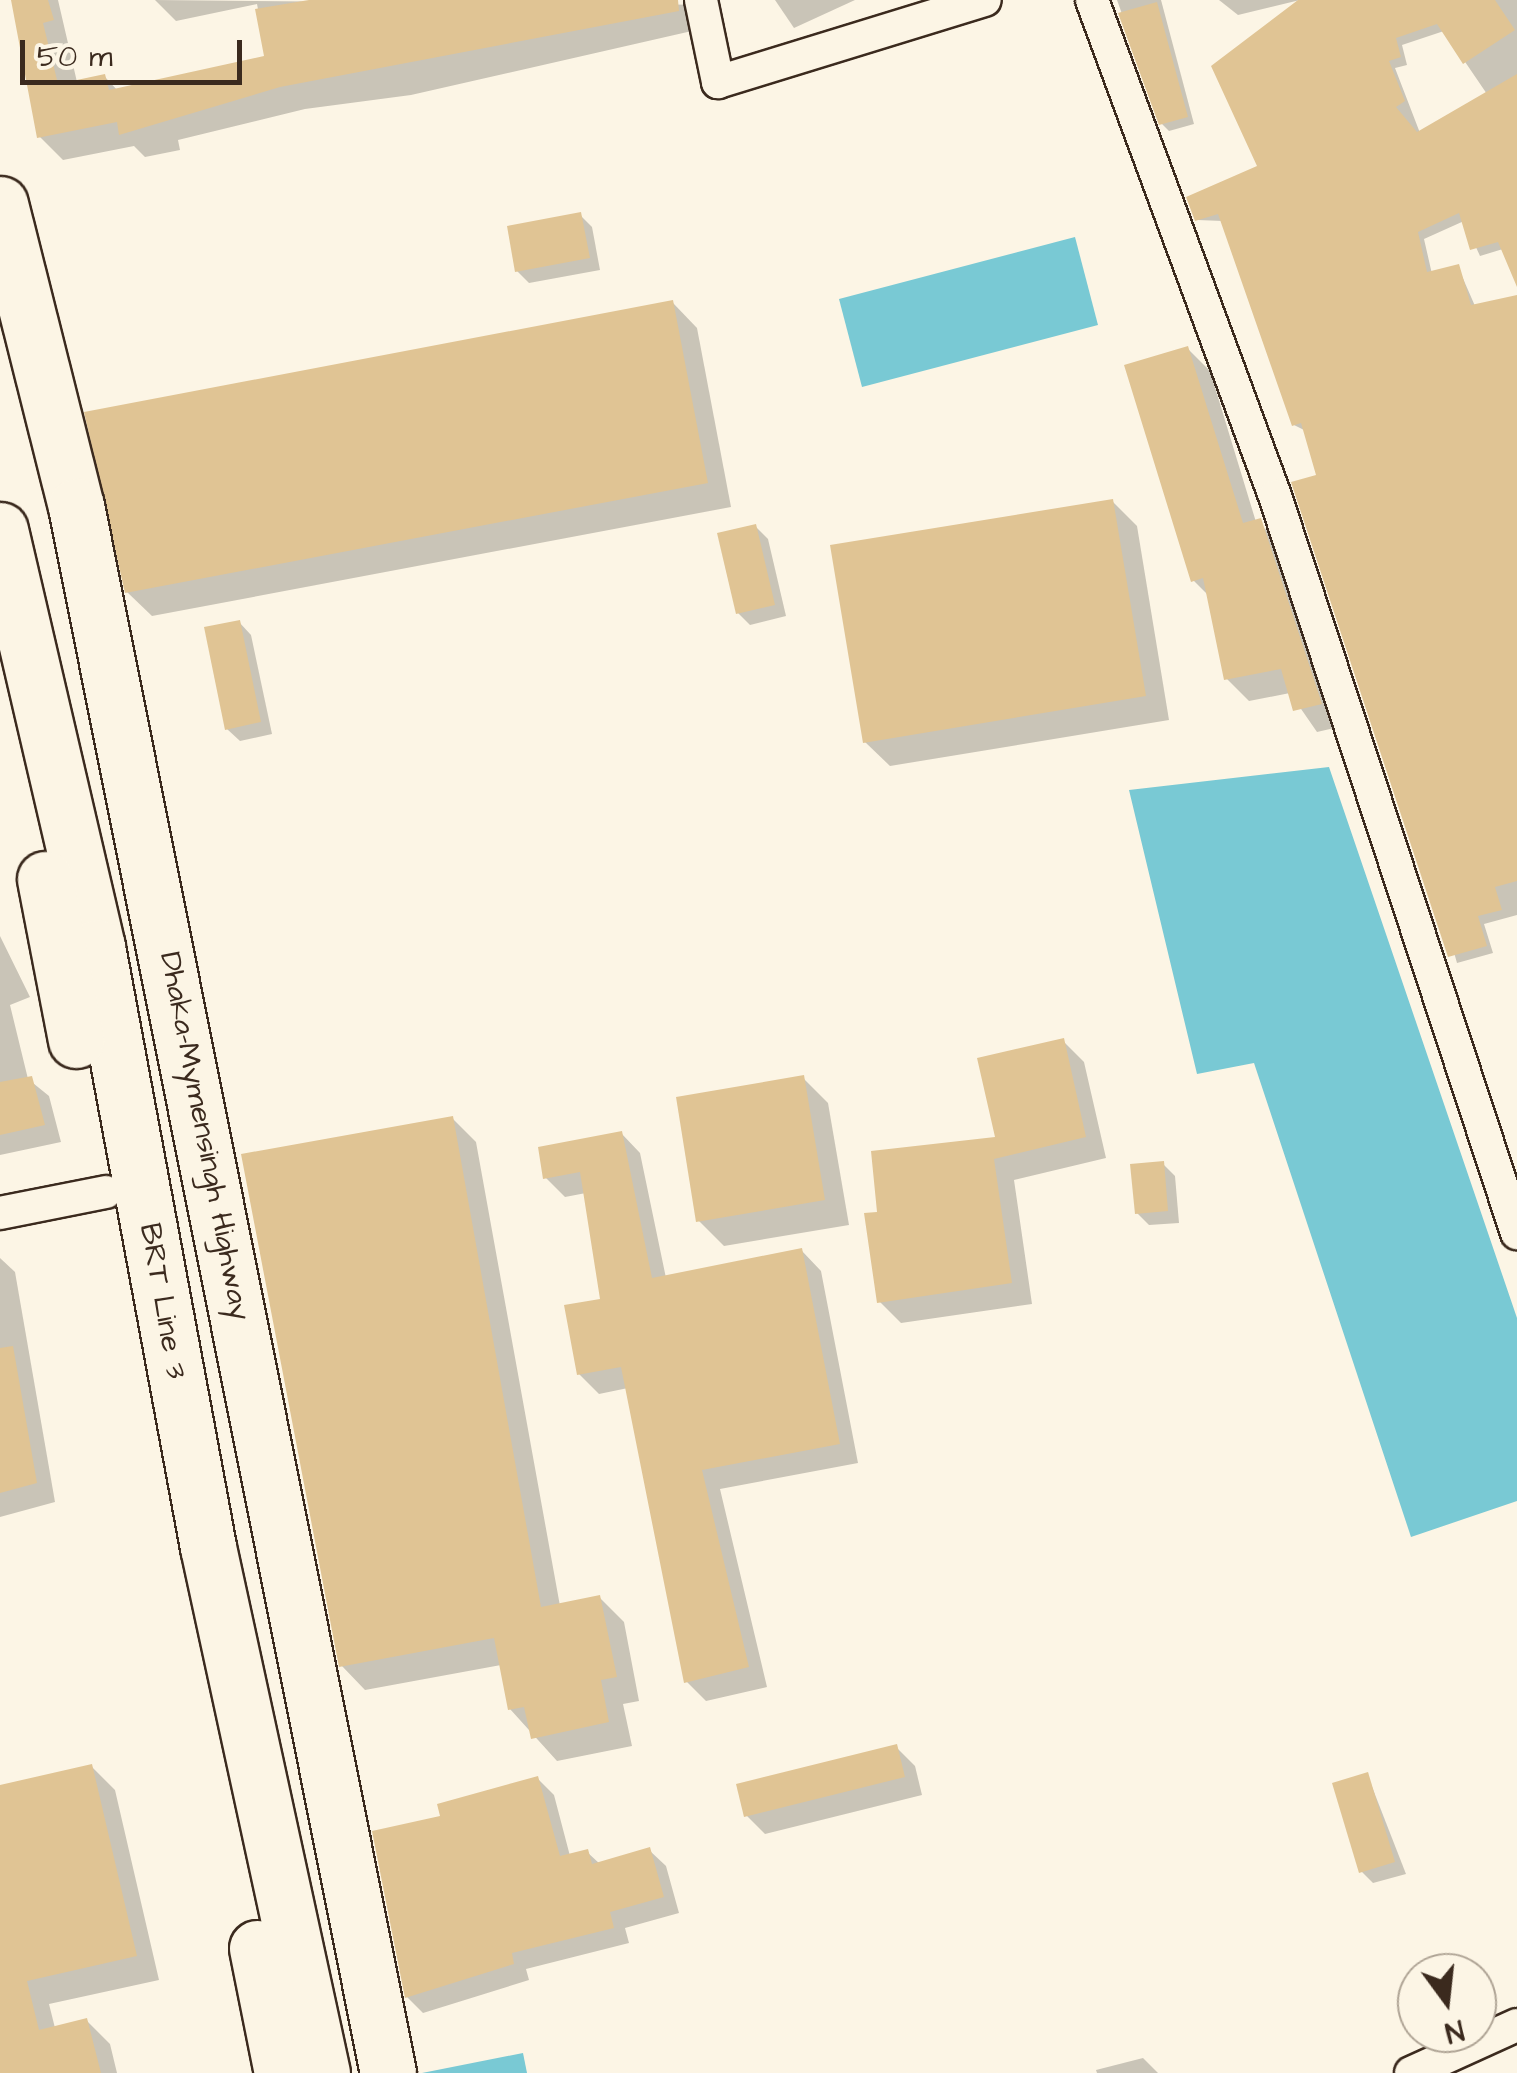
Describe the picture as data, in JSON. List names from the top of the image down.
{
  "streets": {
    "highway": ["Dhaka-Mymensingh Highway", "BRT Line 3"]
  },
  "scale_bar": "50 m",
  "north": "bottom"
}
